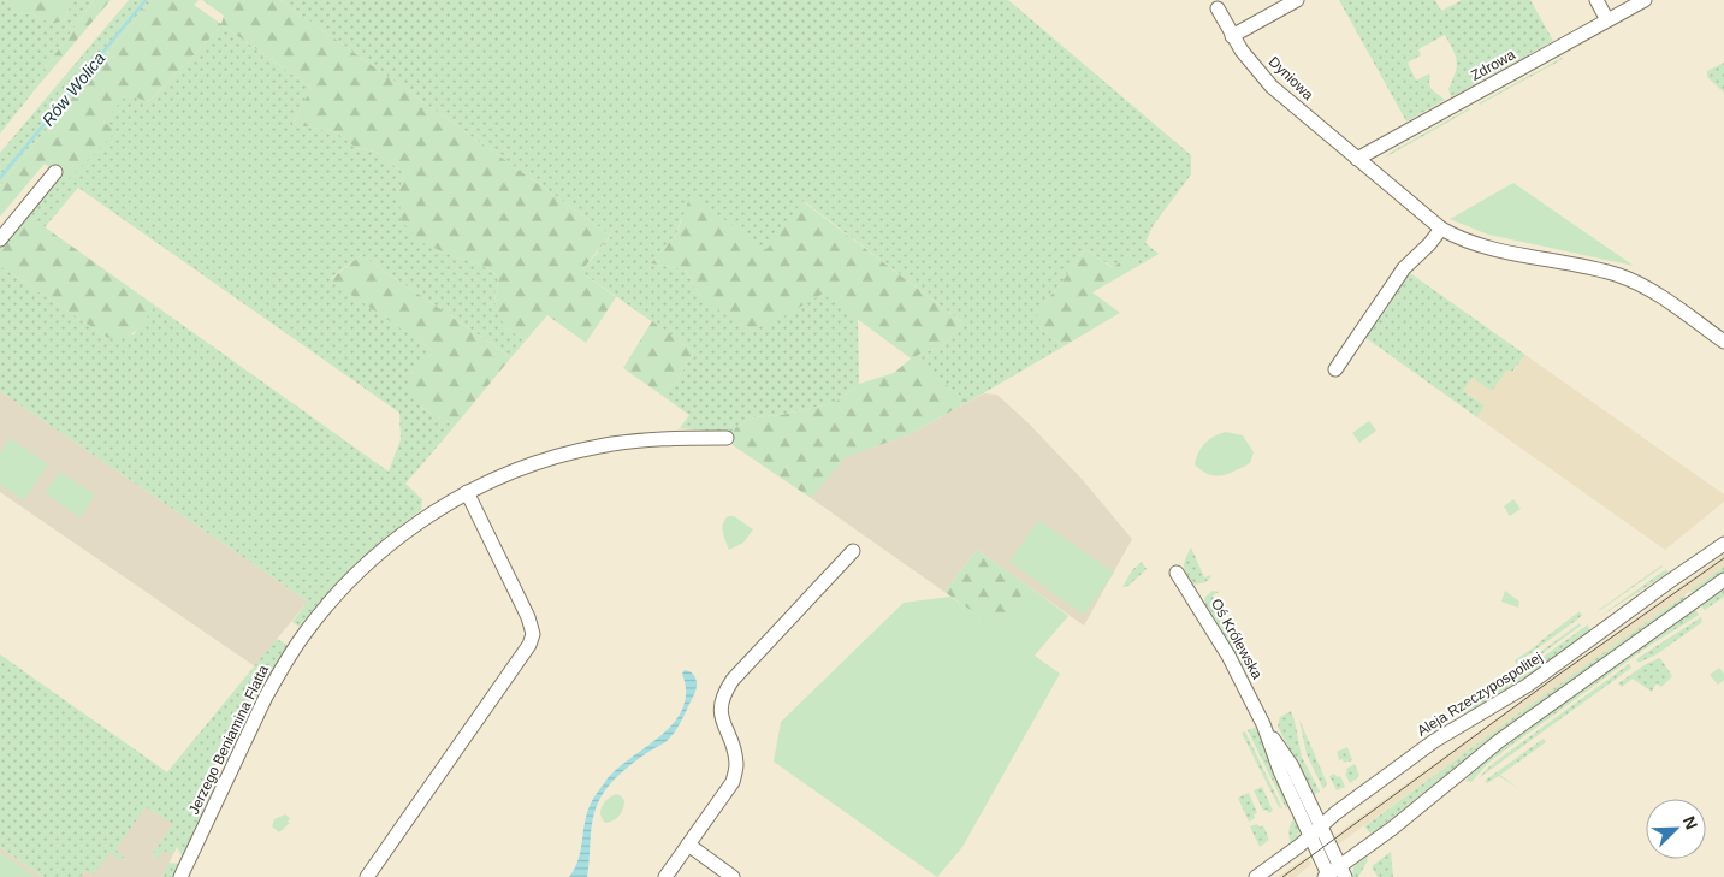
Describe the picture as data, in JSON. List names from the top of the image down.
{
  "streets": {
    "street": [
      "Zdrowa",
      "Dyniowa",
      "Oś Królewska",
      "Aleja Rzeczypospolitej",
      "Jerzego Beniamina Flatta"
    ]
  },
  "crossings": [
    ["Zdrowa", "Dyniowa"],
    ["Oś Królewska", "Aleja Rzeczypospolitej"]
  ],
  "water": ["Rów Wolica"],
  "north": "top right"
}
